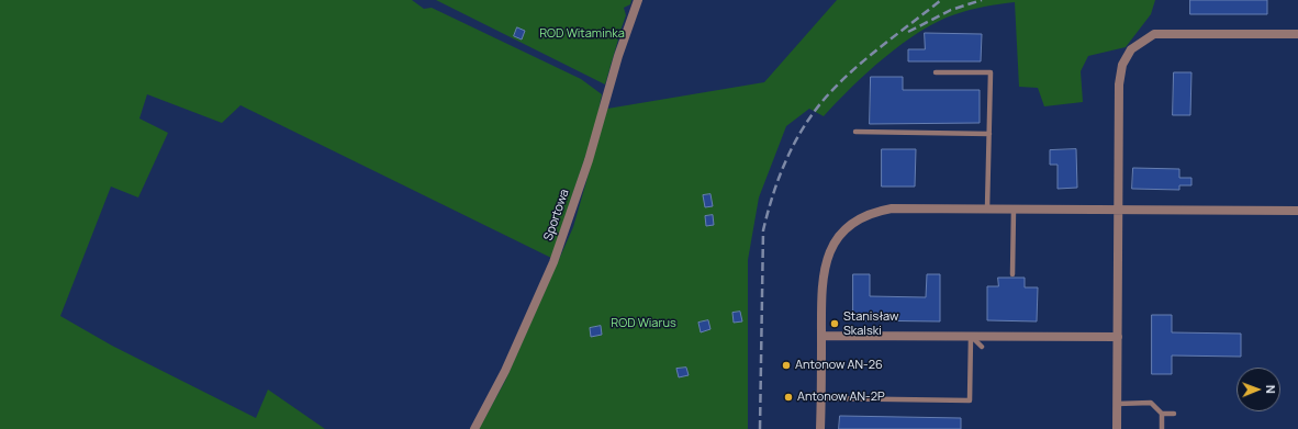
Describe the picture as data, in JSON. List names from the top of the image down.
{
  "streets": {
    "street": ["Sportowa"]
  },
  "parks": ["ROD Witaminka", "ROD Wiarus"],
  "places": ["Stanisław Skalski", "Antonow AN-26", "Antonow AN-2P"],
  "north": "right"
}
